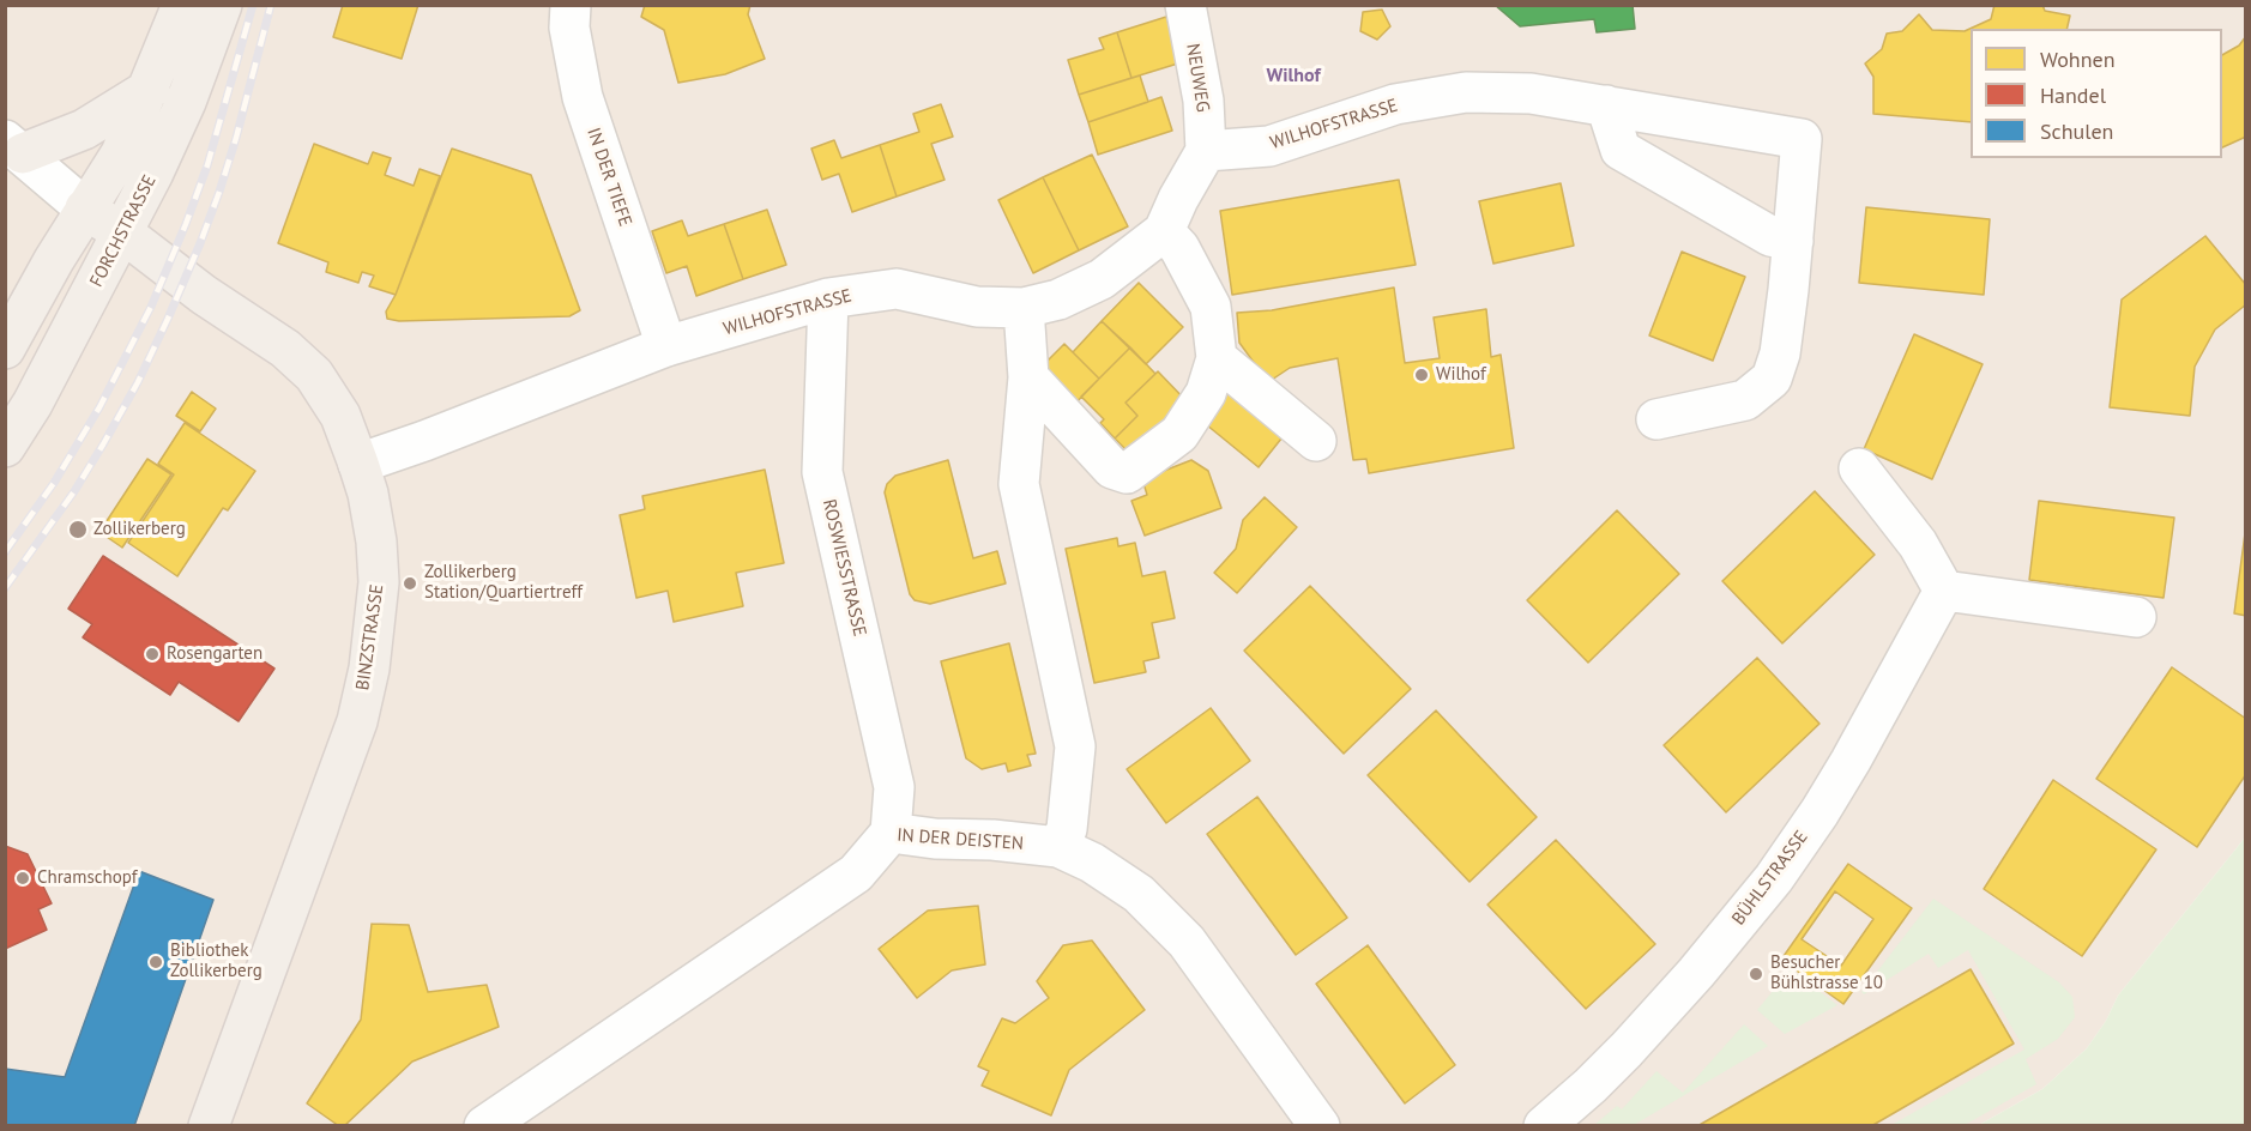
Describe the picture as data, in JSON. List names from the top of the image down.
{
  "streets": {
    "main road": ["FORCHSTRASSE", "BINZSTRASSE"],
    "street": [
      "NEUWEG",
      "WILHOFSTRASSE",
      "IN DER TIEFE",
      "ROSWIESSTRASSE",
      "IN DER DEISTEN",
      "BÜHLSTRASSE"
    ]
  },
  "crossings": [
    ["NEUWEG", "WILHOFSTRASSE"],
    ["WILHOFSTRASSE", "IN DER TIEFE"],
    ["WILHOFSTRASSE", "ROSWIESSTRASSE"],
    ["WILHOFSTRASSE", "BINZSTRASSE"],
    ["FORCHSTRASSE", "BINZSTRASSE"],
    ["ROSWIESSTRASSE", "IN DER DEISTEN"]
  ],
  "districts": ["Wilhof"],
  "places": [
    "Wilhof",
    "Zollikerberg",
    "Zollikerberg Station/Quartiertreff",
    "Rosengarten",
    "Chramschopf",
    "Bibliothek Zollikerberg",
    "Besucher Bühlstrasse 10"
  ],
  "legend": ["Wohnen", "Handel", "Schulen"]
}
